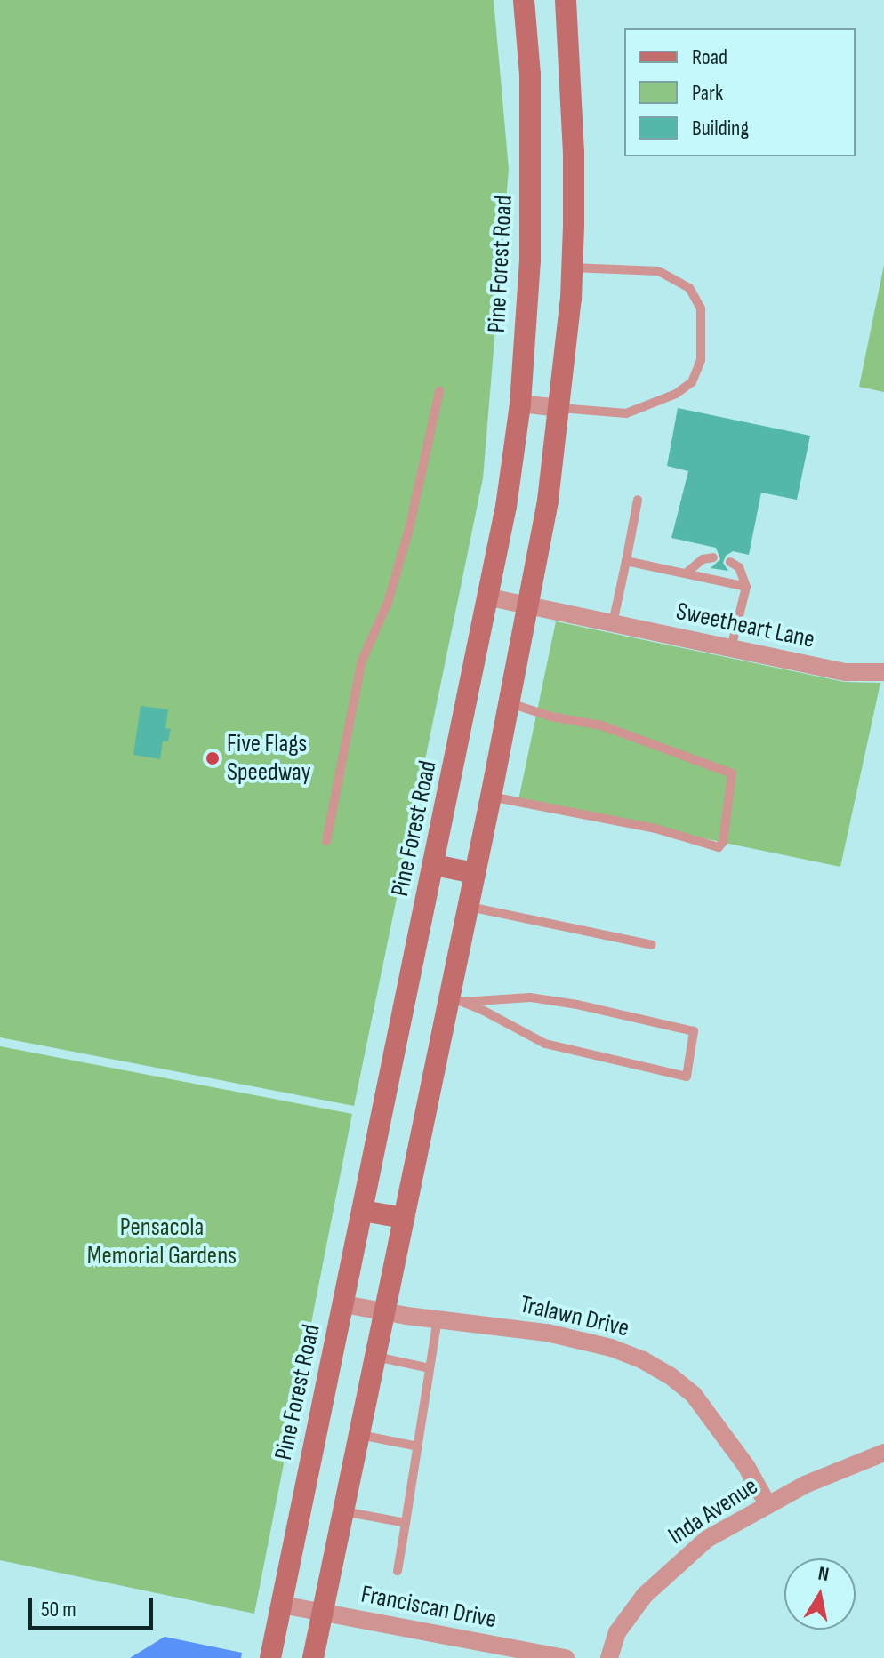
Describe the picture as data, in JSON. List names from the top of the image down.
{
  "streets": {
    "main road": ["Pine Forest Road"],
    "street": [
      "Sweetheart Lane",
      "Tralawn Drive",
      "Inda Avenue",
      "Franciscan Drive"
    ]
  },
  "crossings": [
    ["Pine Forest Road", "Sweetheart Lane"],
    ["Pine Forest Road", "Tralawn Drive"],
    ["Pine Forest Road", "Franciscan Drive"],
    ["Tralawn Drive", "Inda Avenue"]
  ],
  "parks": ["Pensacola Memorial Gardens"],
  "places": ["Five Flags Speedway"],
  "legend": ["Road", "Park", "Building"],
  "scale_bar": "50 m",
  "north": "top"
}
